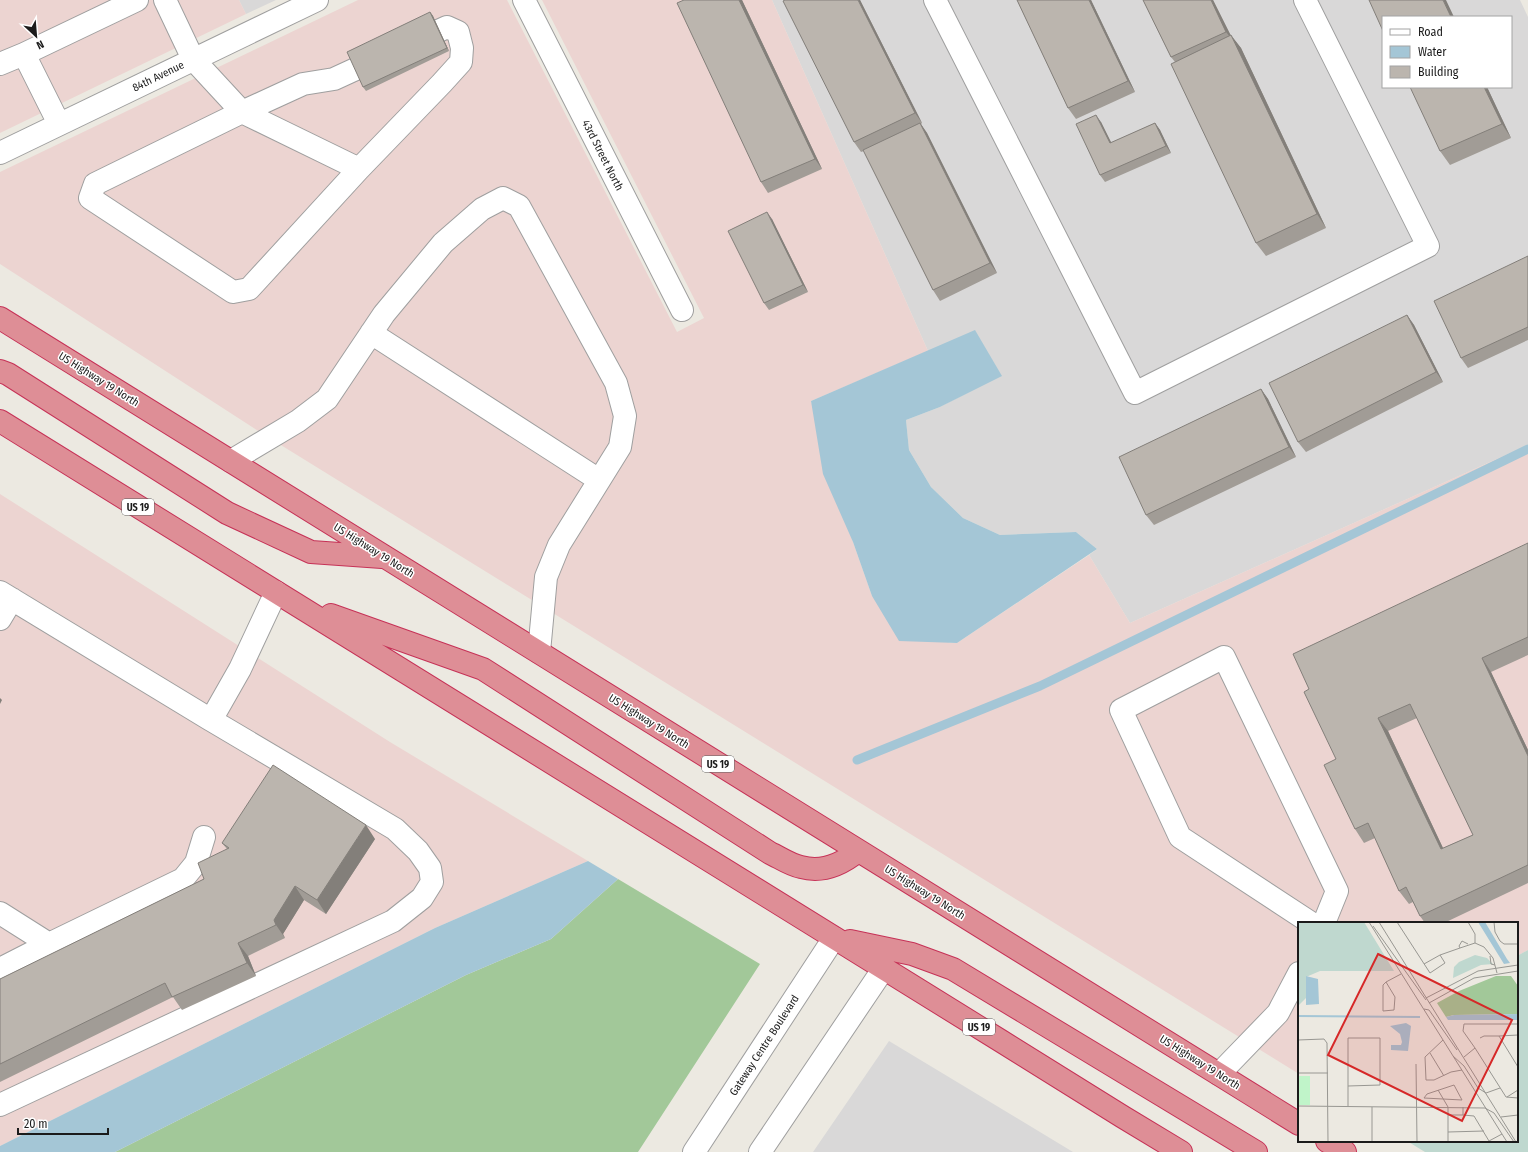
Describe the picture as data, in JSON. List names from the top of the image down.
{
  "streets": {
    "highway": ["US Highway 19 North", "US 19"],
    "street": ["84th Avenue", "43rd Street North", "Gateway Centre Boulevard"]
  },
  "crossings": [
    ["US 19", "Gateway Centre Boulevard"]
  ],
  "legend": ["Road", "Water", "Building"],
  "scale_bar": "20 m",
  "north": "bottom right"
}
